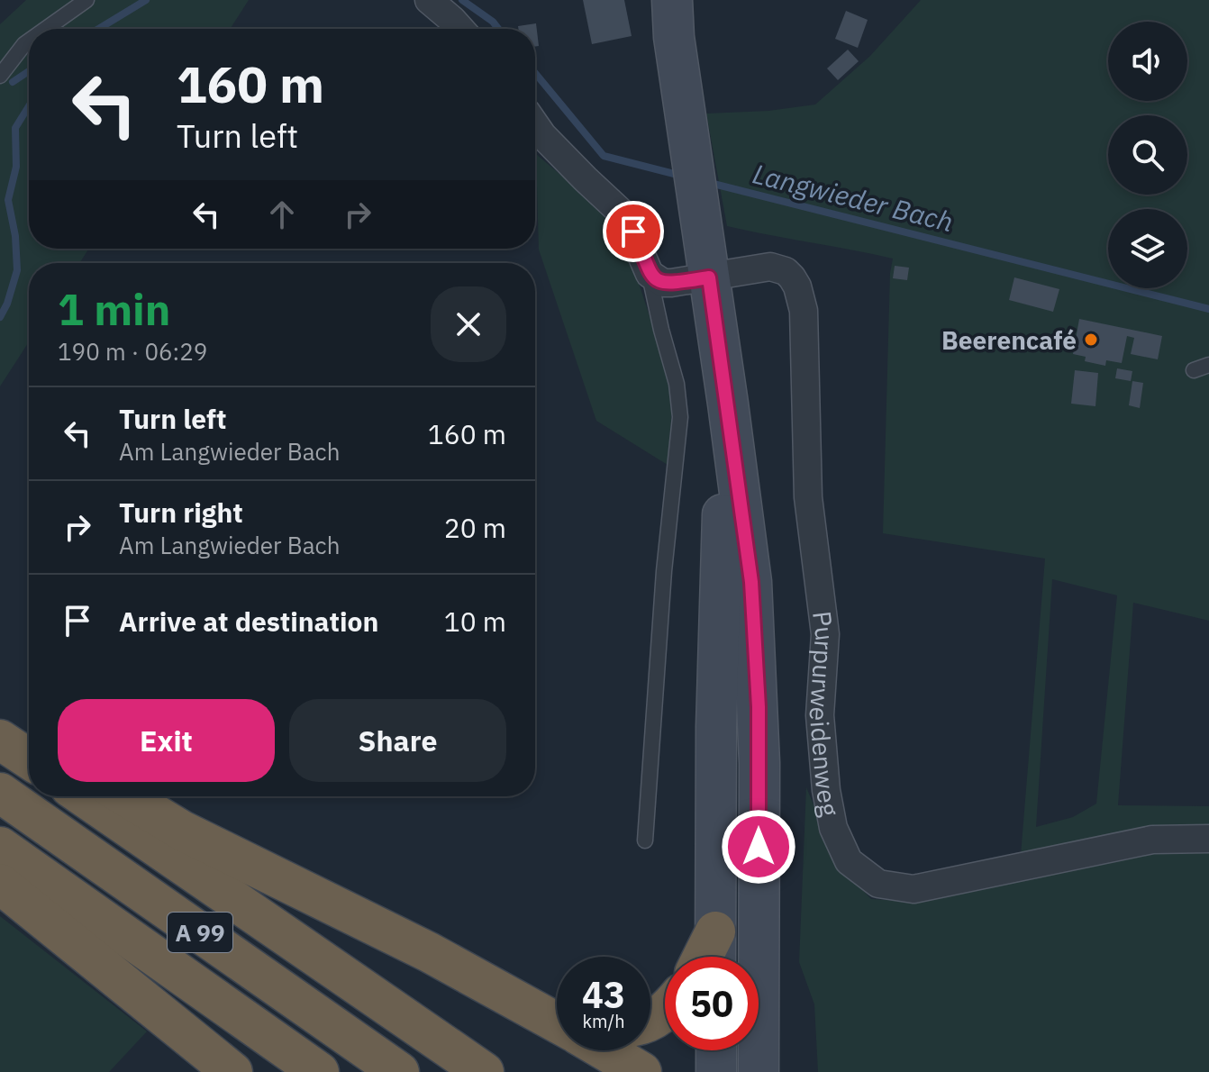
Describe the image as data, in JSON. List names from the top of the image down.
{
  "streets": {
    "highway": ["A 99"],
    "street": ["Purpurweidenweg"]
  },
  "water": ["Langwieder Bach"],
  "places": ["Beerencafé"],
  "page": {
    "turn": ["160 m", "Turn left"],
    "heading": ["1 min", "190 m · 06:29"],
    "list": [
      {
        "name": "Turn left",
        "note": "Am Langwieder Bach",
        "value": "160 m"
      },
      {
        "name": "Turn right",
        "note": "Am Langwieder Bach",
        "value": "20 m"
      },
      {
        "name": "Arrive at destination",
        "value": "10 m"
      }
    ],
    "buttons": ["Exit", "Share"],
    "speed": "43 km/h",
    "limit": "50"
  }
}
